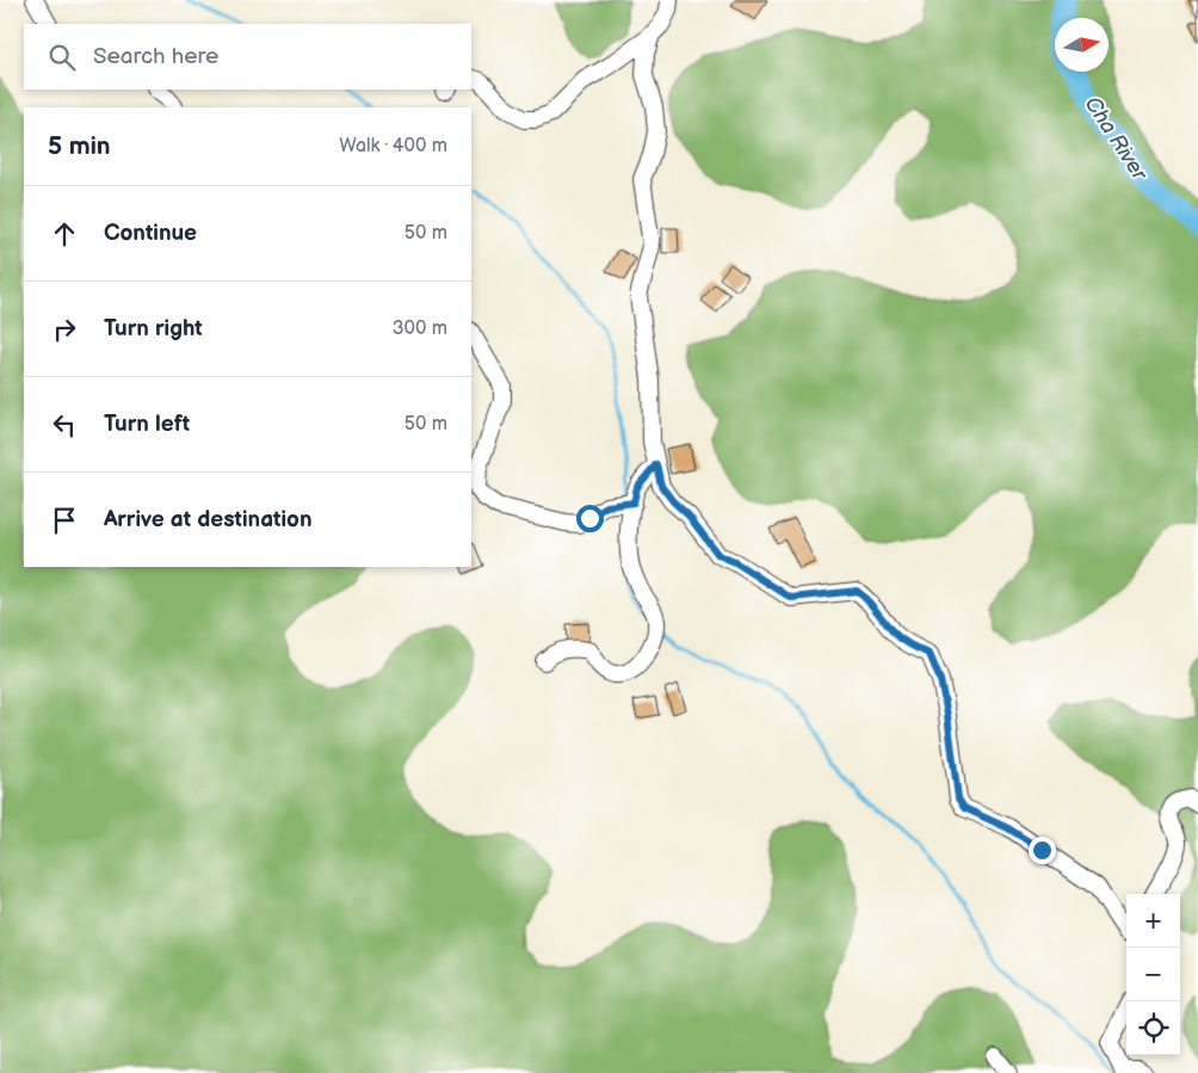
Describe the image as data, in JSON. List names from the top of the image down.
{
  "water": ["Cha River"],
  "north": "right",
  "page": {
    "search": "Search here",
    "heading": ["5 min", "Walk · 400 m"],
    "list": [
      ["Continue", "50 m"],
      ["Turn right", "300 m"],
      ["Turn left", "50 m"],
      "Arrive at destination"
    ],
    "map_buttons": ["+", "−"]
  }
}
